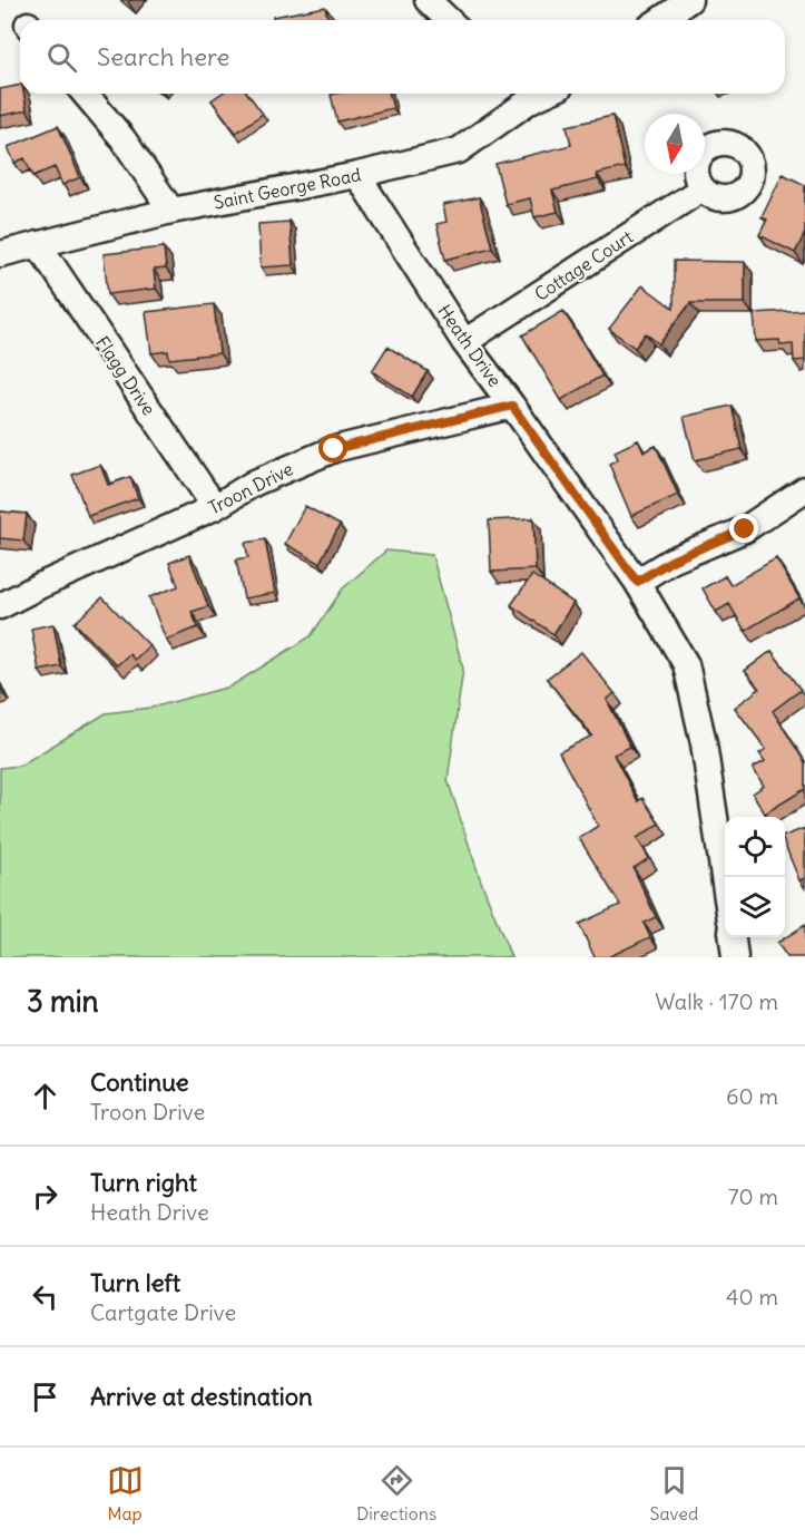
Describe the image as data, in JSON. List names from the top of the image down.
{
  "streets": {
    "street": [
      "Saint George Road",
      "Cottage Court",
      "Heath Drive",
      "Flagg Drive",
      "Troon Drive"
    ]
  },
  "crossings": [
    ["Saint George Road", "Heath Drive"],
    ["Saint George Road", "Flagg Drive"],
    ["Cottage Court", "Heath Drive"],
    ["Heath Drive", "Troon Drive"],
    ["Flagg Drive", "Troon Drive"]
  ],
  "north": "bottom",
  "page": {
    "search": "Search here",
    "heading": ["3 min", "Walk · 170 m"],
    "list": [
      ["Continue", "Troon Drive", "60 m"],
      ["Turn right", "Heath Drive", "70 m"],
      ["Turn left", "Cartgate Drive", "40 m"],
      "Arrive at destination"
    ],
    "nav": ["Map", "Directions", "Saved"]
  }
}
